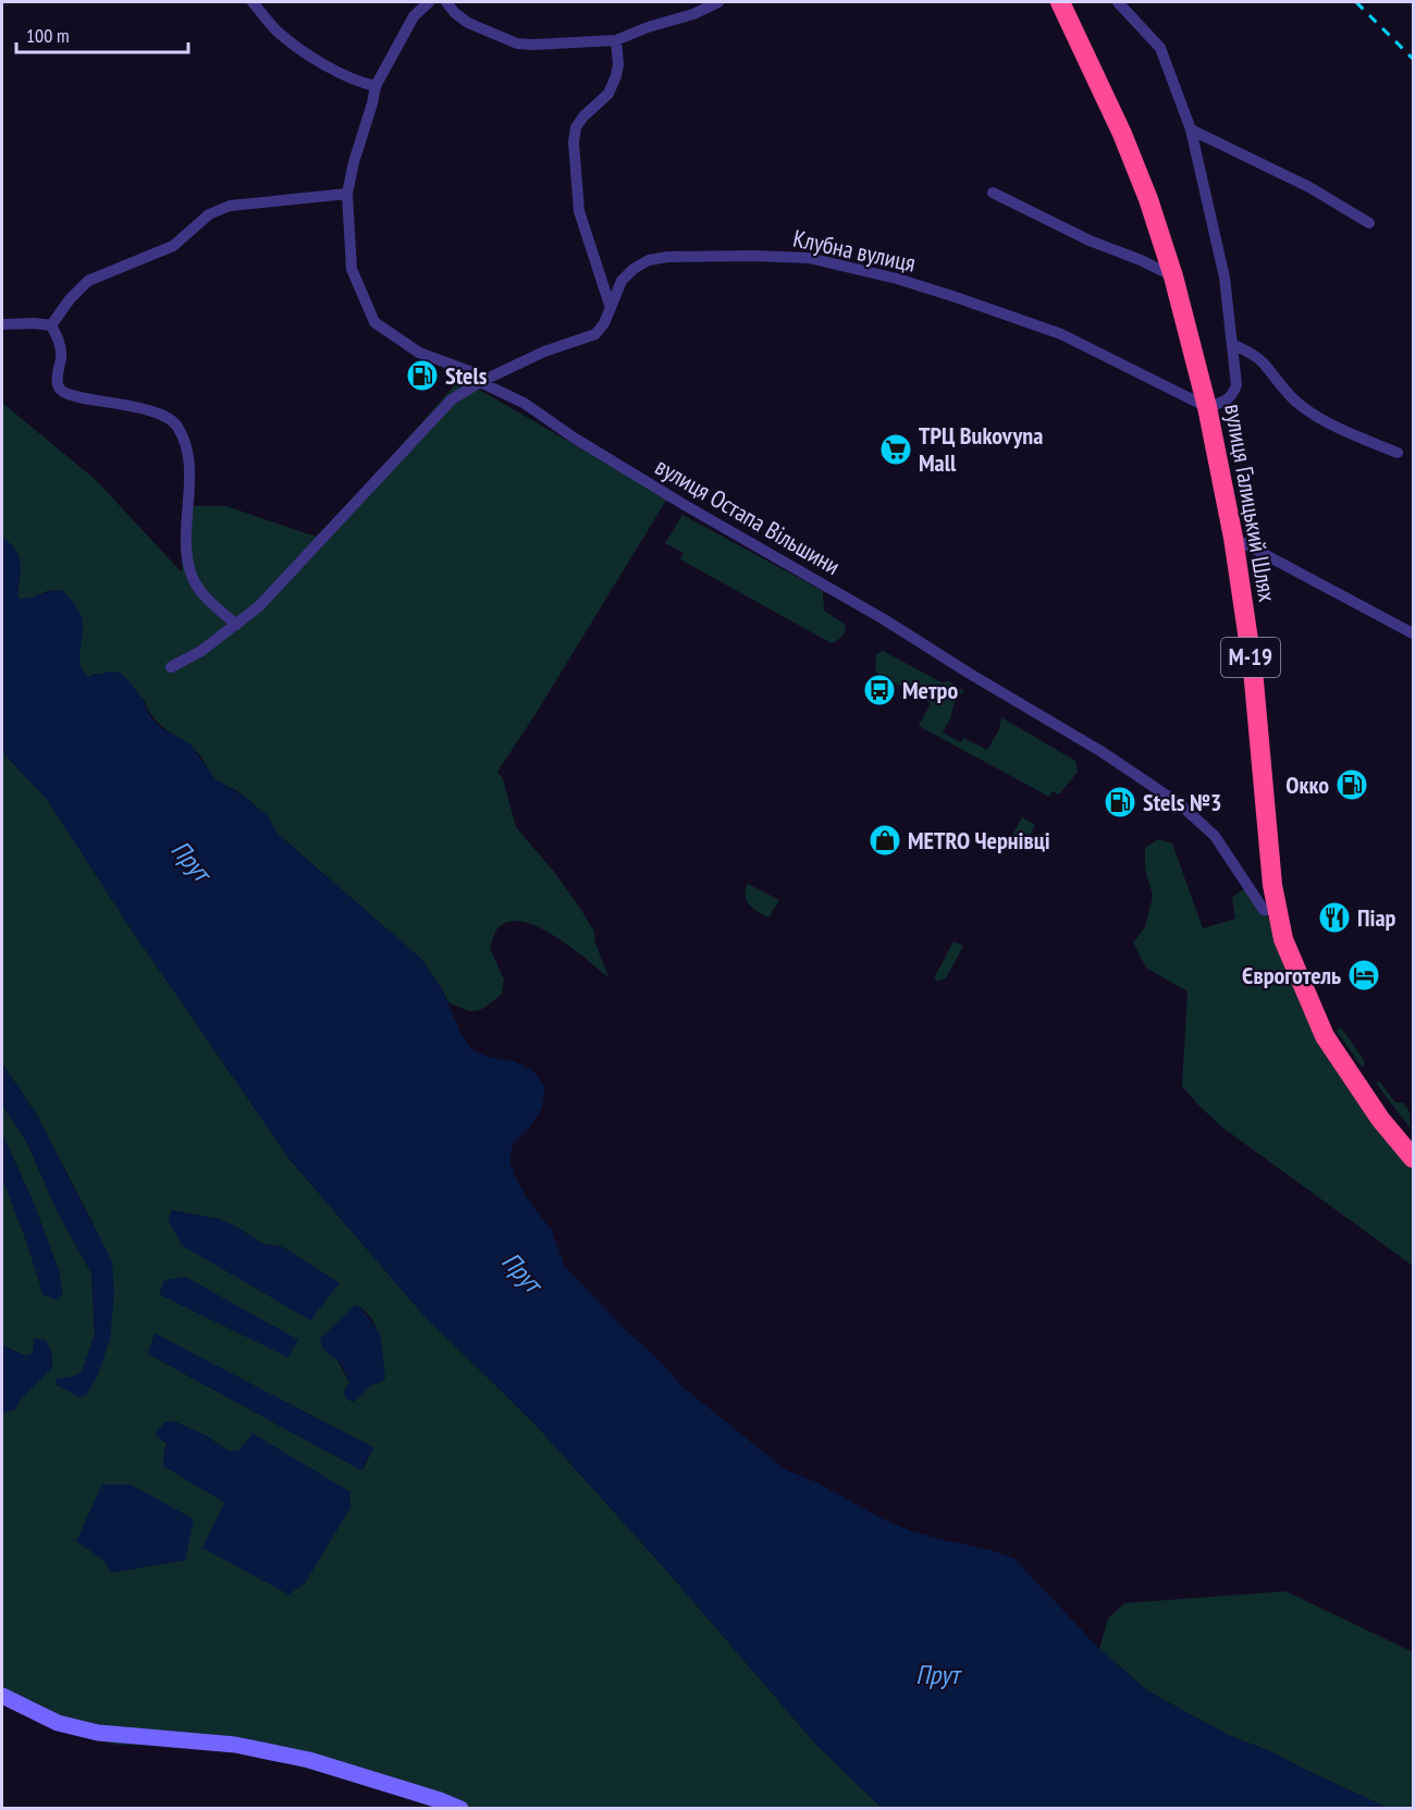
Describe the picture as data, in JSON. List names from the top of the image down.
{
  "streets": {
    "highway": ["вулиця Галицький Шлях", "М-19"],
    "street": ["Клубна вулиця", "вулиця Остапа Вільшини"]
  },
  "crossings": [
    ["Клубна вулиця", "вулиця Галицький Шлях"],
    ["Клубна вулиця", "вулиця Остапа Вільшини"],
    ["вулиця Галицький Шлях", "вулиця Остапа Вільшини"]
  ],
  "water": ["Прут"],
  "places": {
    "fuel station": ["Stels", "Окко", "Stels №3"],
    "supermarket": ["ТРЦ Bukovyna Mall"],
    "bus stop": ["Метро"],
    "shop": ["METRO Чернівці"],
    "restaurant": ["Піар"],
    "hotel": ["Євроготель"]
  },
  "scale_bar": "100 m"
}
